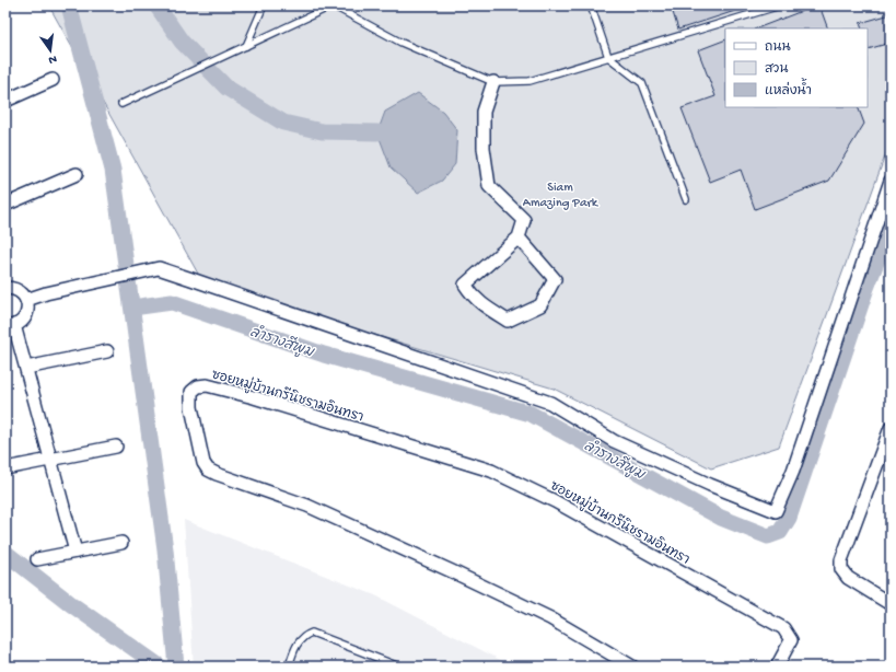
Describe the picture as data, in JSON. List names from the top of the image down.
{
  "streets": {
    "street": ["ซอยหมู่บ้านกรีนิชรามอินทรา"]
  },
  "water": ["ลำรางสีพูม"],
  "parks": ["Siam Amazing Park"],
  "legend": ["ถนน", "สวน", "แหล่งน้ำ"],
  "north": "bottom"
}
